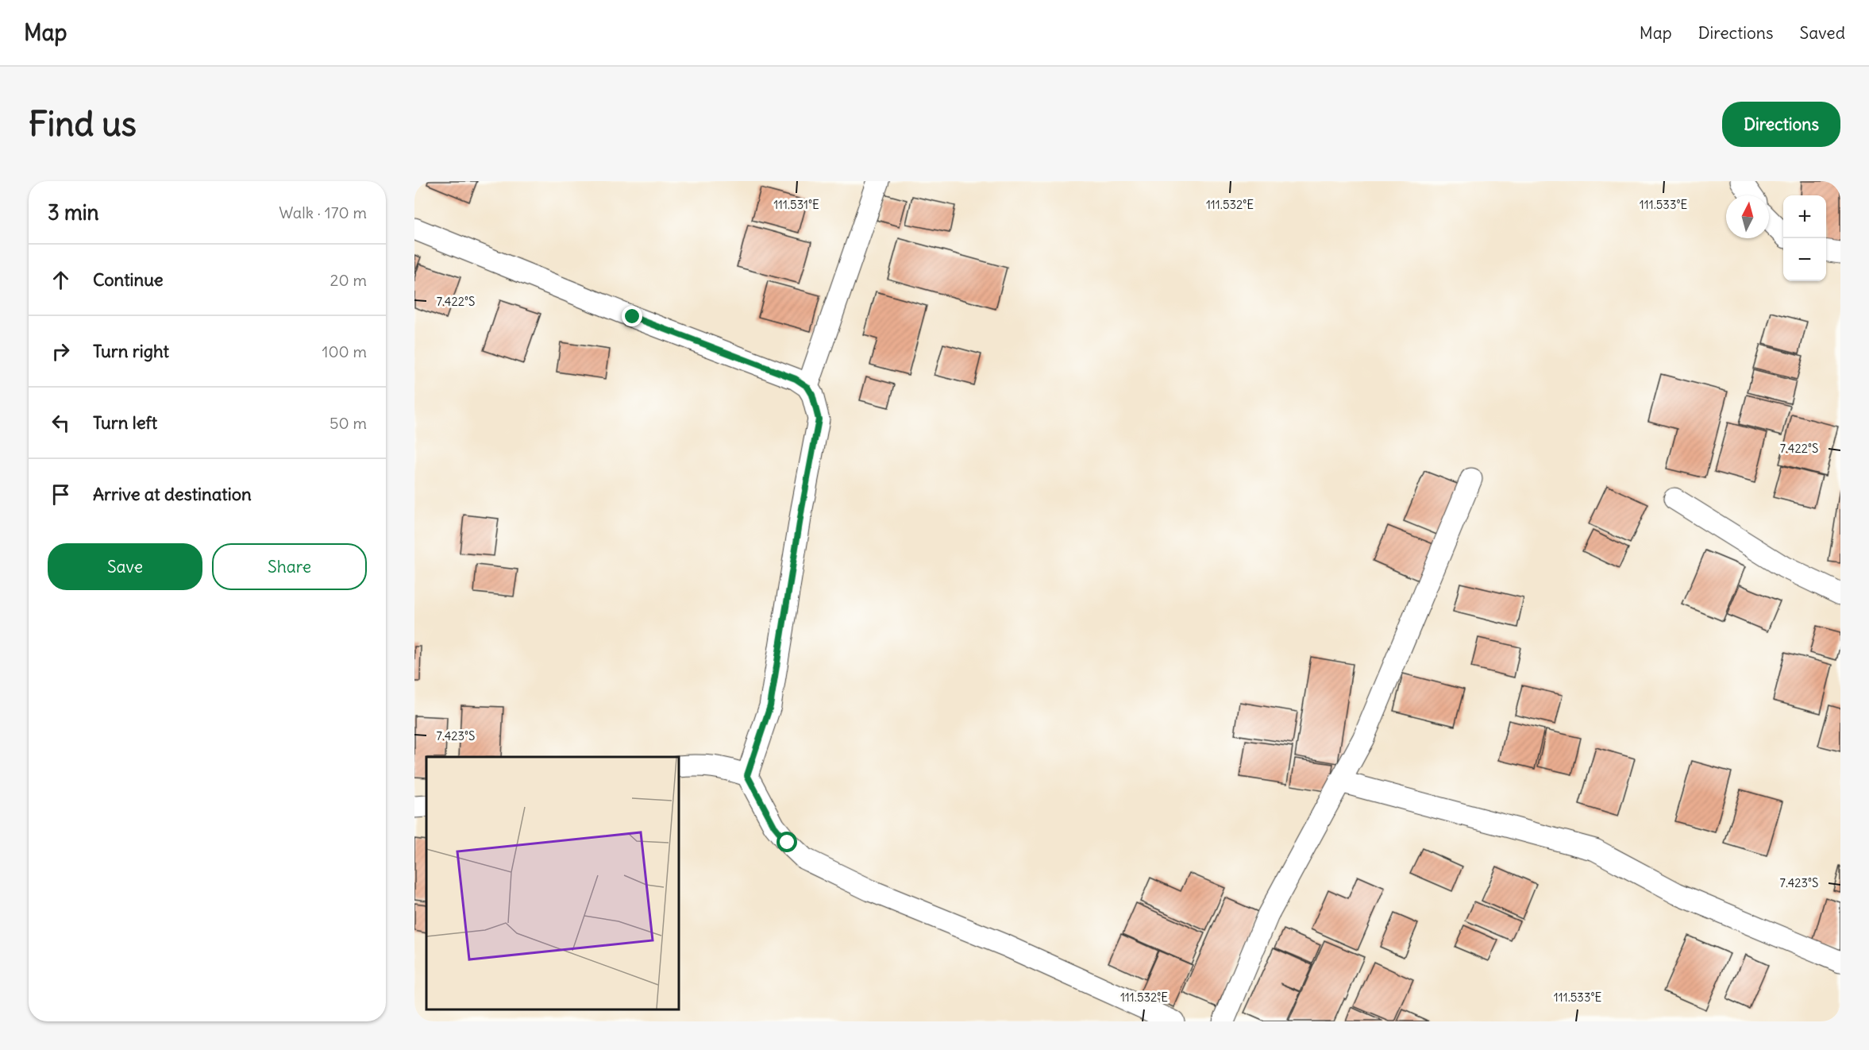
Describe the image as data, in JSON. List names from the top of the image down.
{
  "north": "top",
  "page": {
    "header": "Map",
    "nav": ["Map", "Directions", "Saved"],
    "buttons": [
      "Directions",
      ["Save", "Share"]
    ],
    "title": "Find us",
    "heading": ["3 min", "Walk · 170 m"],
    "map_buttons": ["+", "−"],
    "list": [
      ["Continue", "20 m"],
      ["Turn right", "100 m"],
      ["Turn left", "50 m"],
      "Arrive at destination"
    ]
  },
  "coordinates": [
    "111.531°E",
    "111.532°E",
    "111.533°E",
    "7.422°S",
    "7.423°S"
  ]
}
